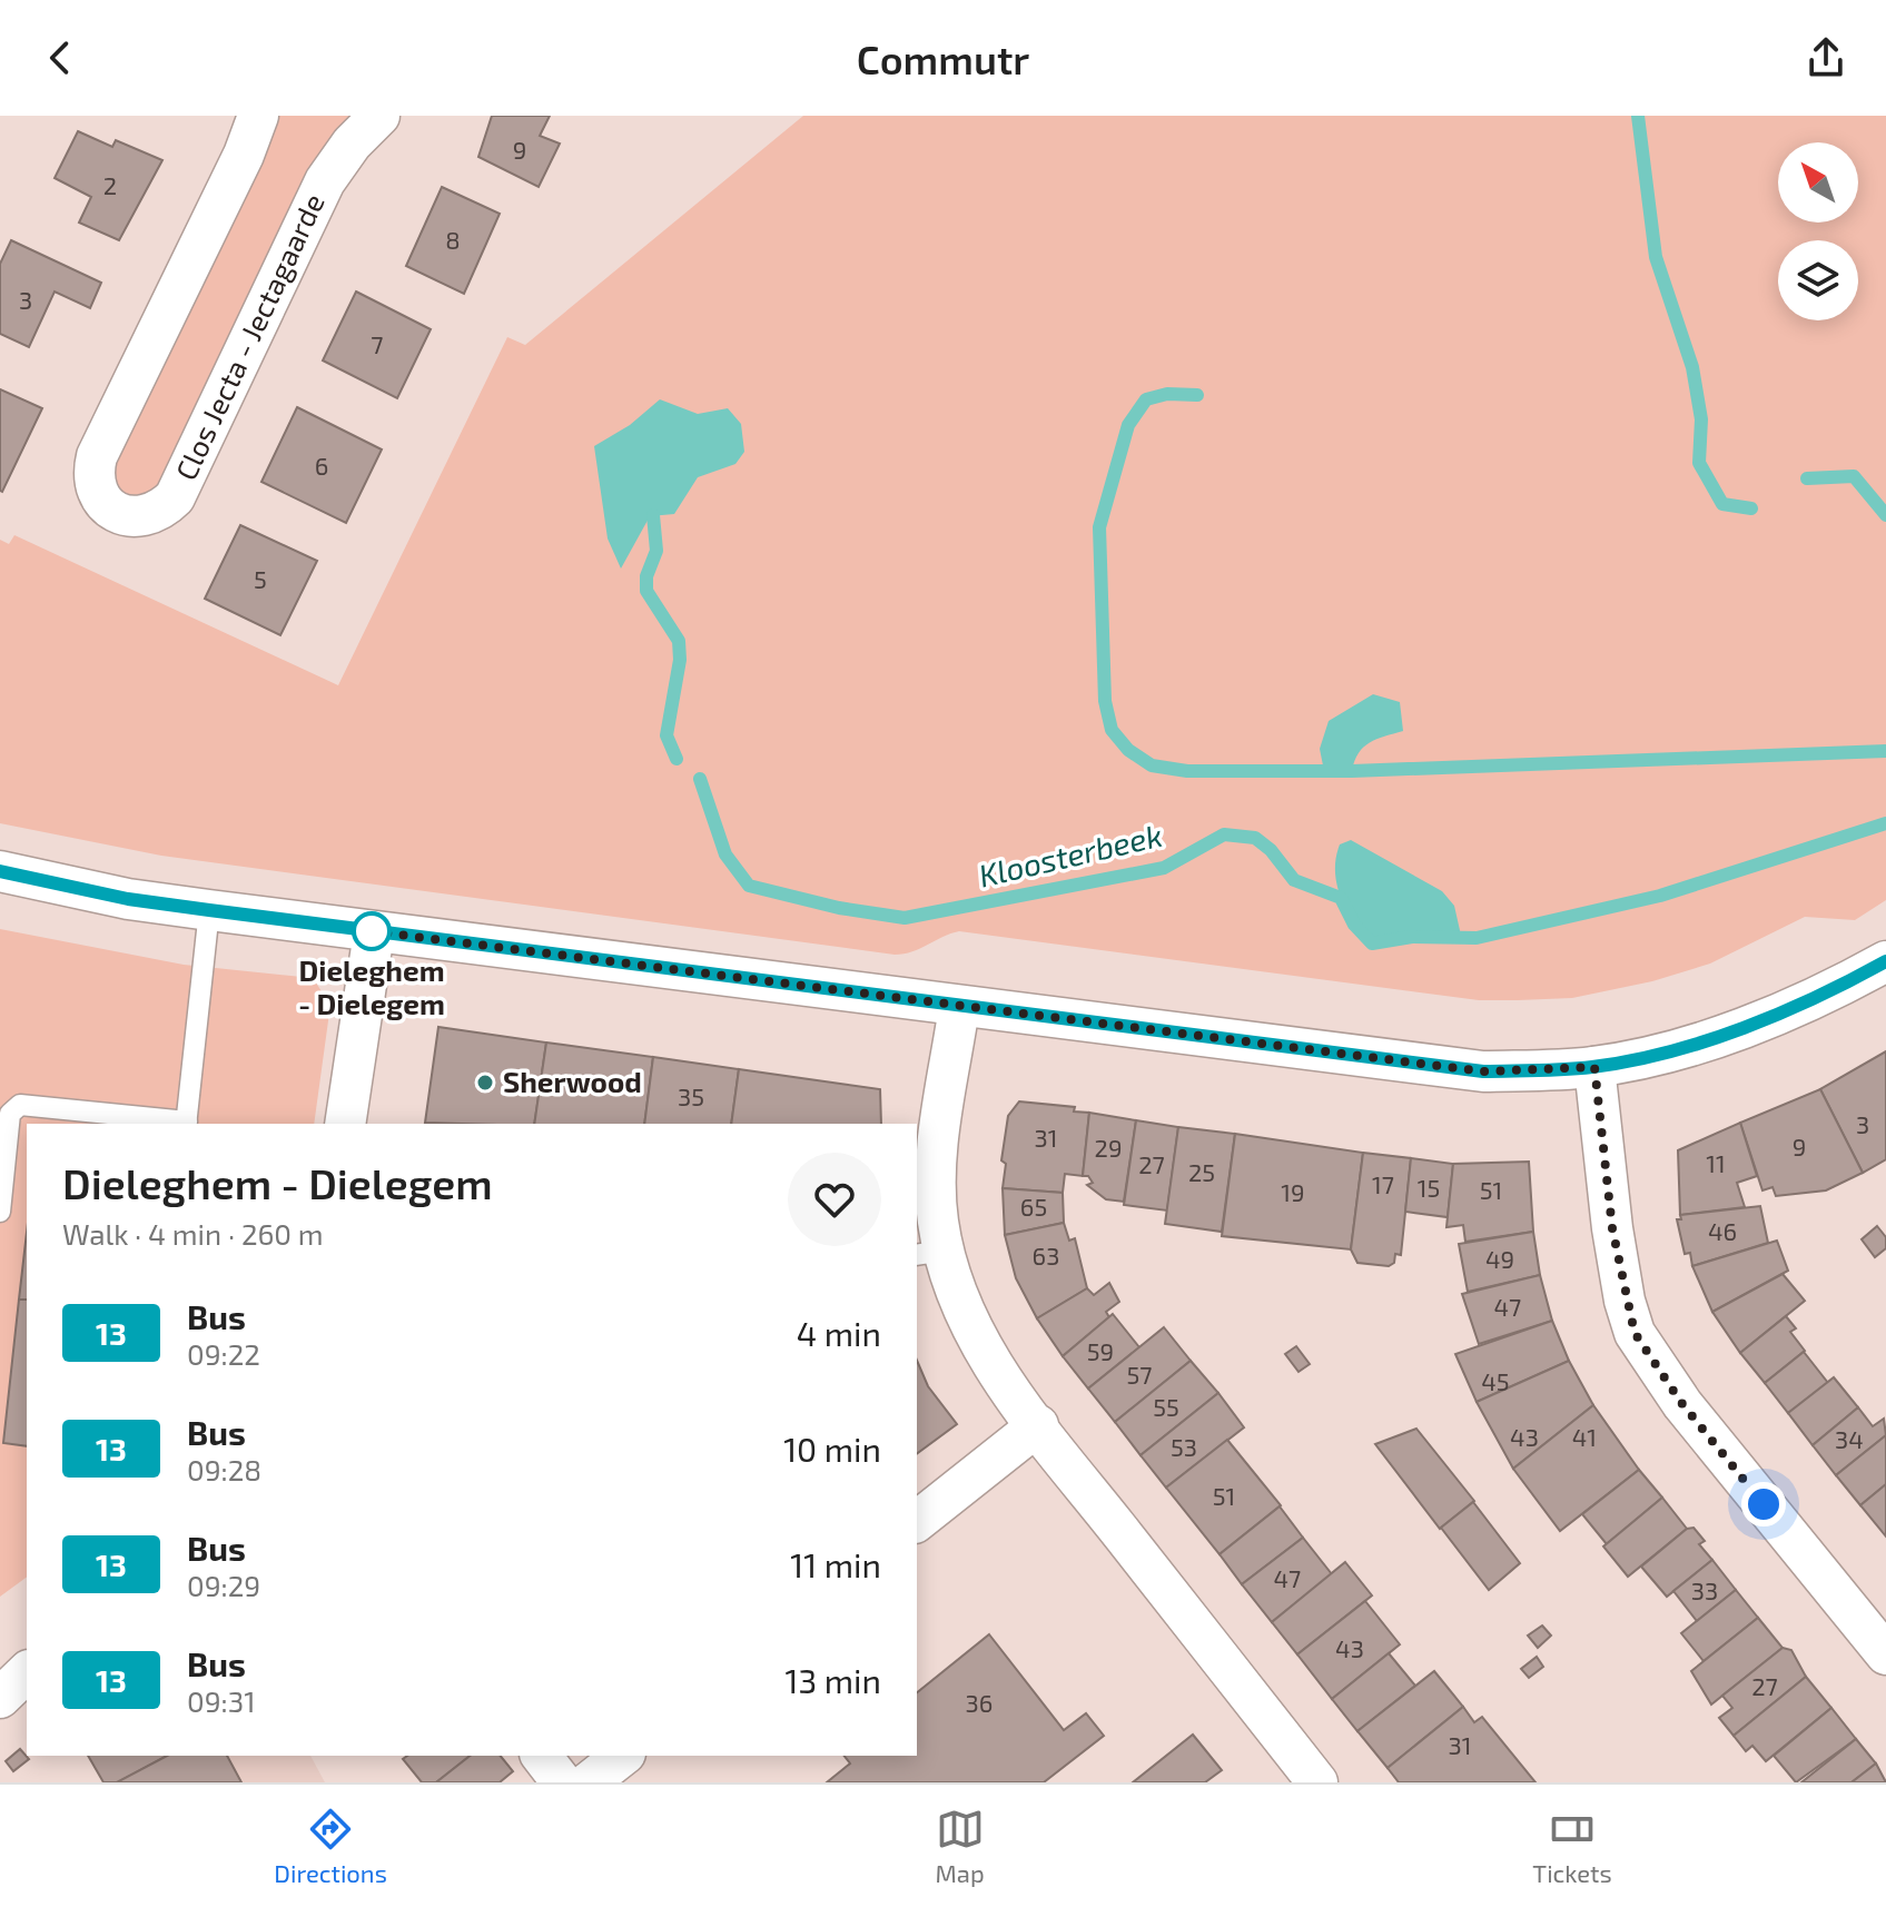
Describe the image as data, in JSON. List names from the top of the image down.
{
  "streets": {
    "street": ["Clos Jecta - Jectagaarde"]
  },
  "water": ["Kloosterbeek"],
  "places": ["Dieleghem - Dielegem", "Sherwood"],
  "lines": ["bus line 13"],
  "house_numbers": [
    "9",
    "2",
    "8",
    "3",
    "7",
    "6",
    "5",
    "35",
    "3",
    "31",
    "9",
    "29",
    "11",
    "27",
    "25",
    "17",
    "15",
    "51",
    "19",
    "65",
    "46",
    "63",
    "49",
    "47",
    "59",
    "57",
    "45",
    "55",
    "43",
    "41",
    "34",
    "53",
    "51",
    "47",
    "33",
    "43",
    "27",
    "36",
    "31"
  ],
  "north": "top left",
  "page": {
    "header": "Commutr",
    "heading": ["Dieleghem - Dielegem", "Walk · 4 min · 260 m"],
    "list": [
      {
        "mark": "13",
        "name": "Bus",
        "note": "09:22",
        "value": "4 min"
      },
      {
        "mark": "13",
        "name": "Bus",
        "note": "09:28",
        "value": "10 min"
      },
      {
        "mark": "13",
        "name": "Bus",
        "note": "09:29",
        "value": "11 min"
      },
      {
        "mark": "13",
        "name": "Bus",
        "note": "09:31",
        "value": "13 min"
      }
    ],
    "tabs": ["Directions", "Map", "Tickets"]
  }
}
